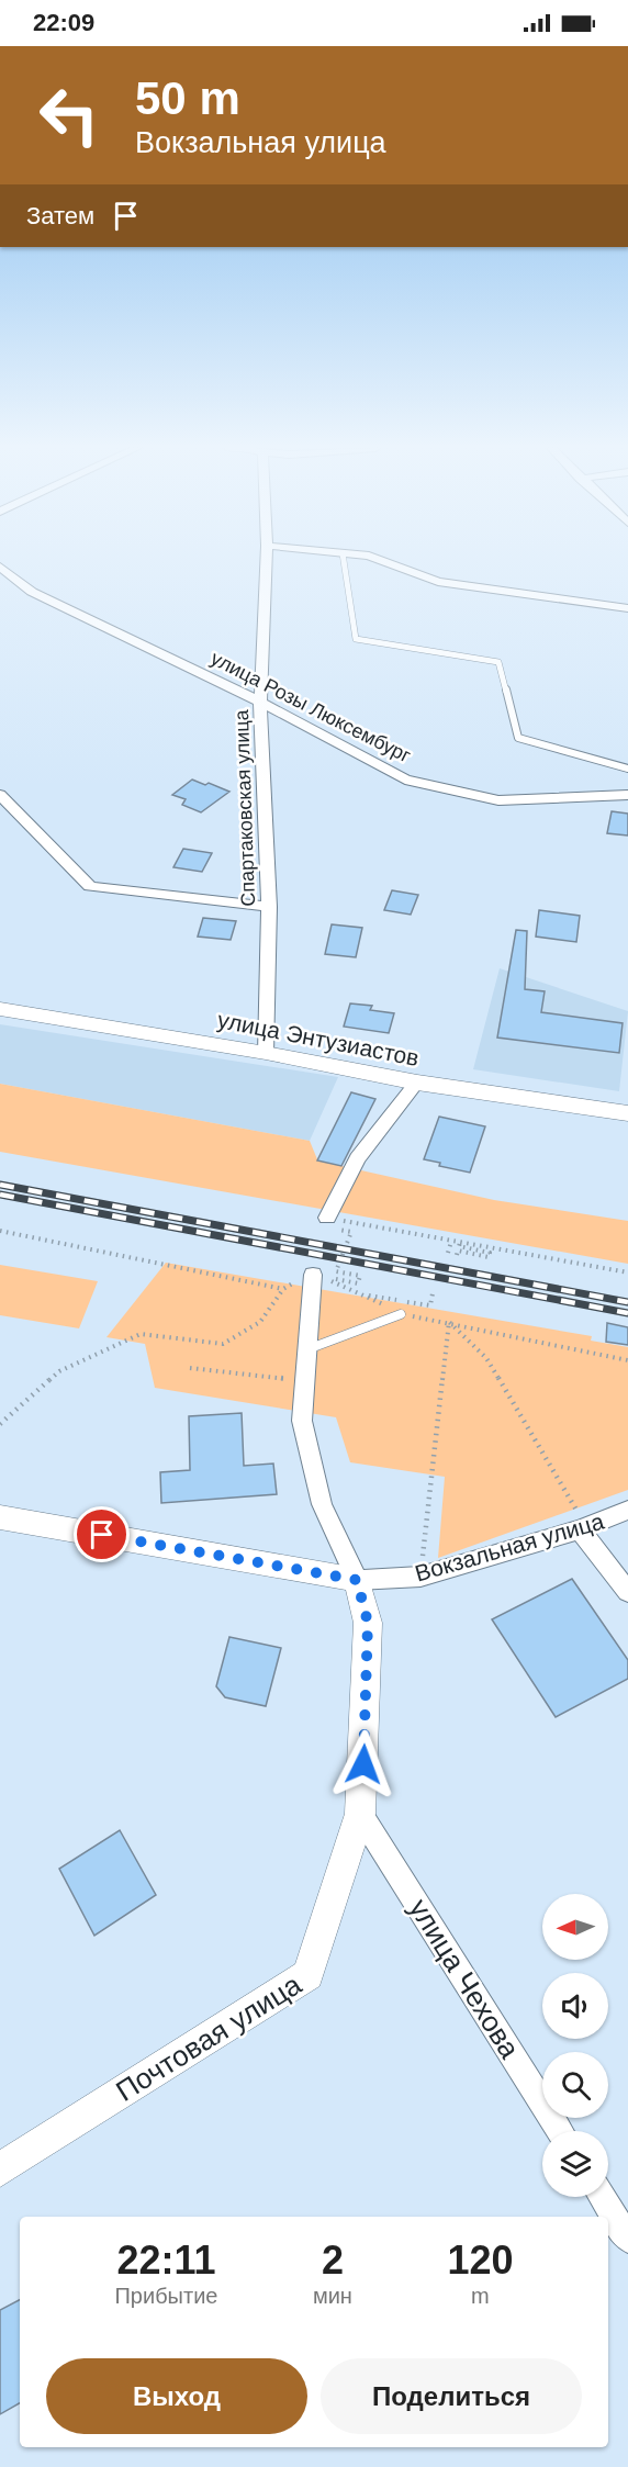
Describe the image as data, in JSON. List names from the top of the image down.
{
  "streets": {
    "street": [
      "улица Розы Люксембург",
      "Спартаковская улица",
      "улица Энтузиастов",
      "Вокзальная улица",
      "улица Чехова",
      "Почтовая улица"
    ]
  },
  "crossings": [
    ["улица Розы Люксембург", "Спартаковская улица"],
    ["Спартаковская улица", "улица Энтузиастов"],
    ["Вокзальная улица", "Почтовая улица"],
    ["улица Чехова", "Почтовая улица"]
  ],
  "north": "left",
  "page": {
    "status": "22:09",
    "turn": ["50 m", "Вокзальная улица"],
    "then": "Затем",
    "eta": [
      "22:11",
      "Прибытие",
      "2",
      "мин",
      "120",
      "m"
    ],
    "buttons": ["Выход", "Поделиться"]
  }
}
